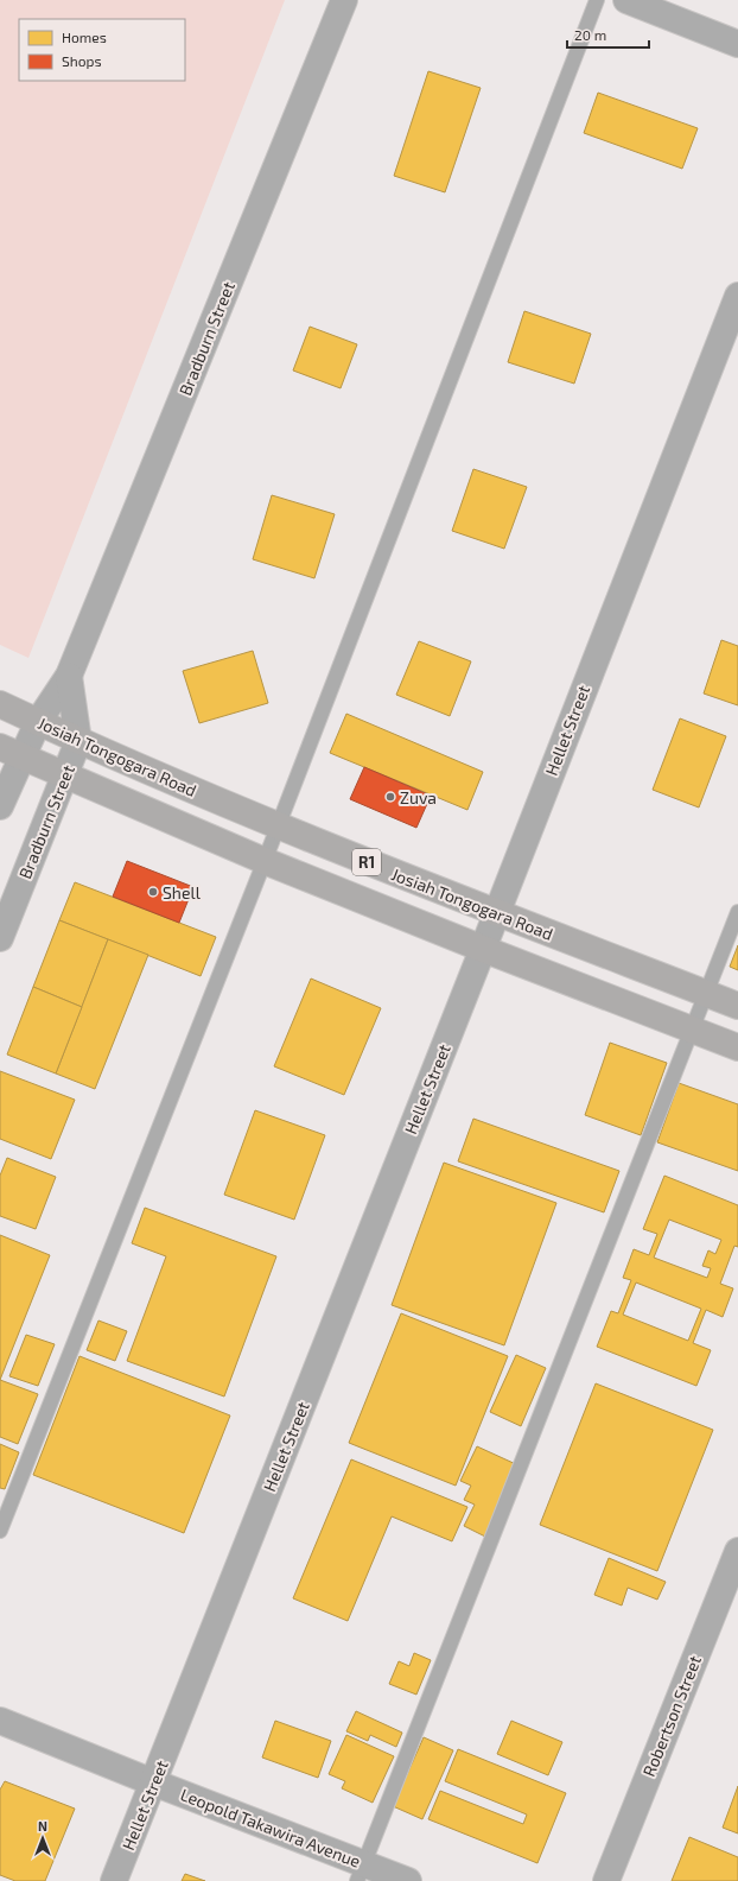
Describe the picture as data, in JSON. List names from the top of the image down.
{
  "streets": {
    "highway": ["Josiah Tongogara Road", "R1"],
    "street": [
      "Bradburn Street",
      "Hellet Street",
      "Robertson Street",
      "Leopold Takawira Avenue"
    ]
  },
  "crossings": [
    ["Bradburn Street", "Josiah Tongogara Road"],
    ["Bradburn Street", "R1"],
    ["Hellet Street", "Josiah Tongogara Road"],
    ["Hellet Street", "R1"],
    ["Hellet Street", "Leopold Takawira Avenue"]
  ],
  "places": ["Zuva", "Shell"],
  "legend": ["Homes", "Shops"],
  "scale_bar": "20 m",
  "north": "top"
}
